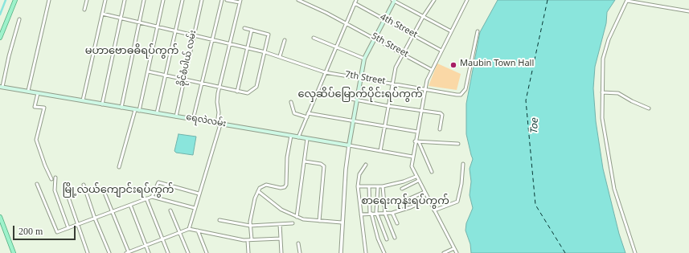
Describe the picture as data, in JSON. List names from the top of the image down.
{
  "streets": {
    "main road": ["ရေလဲလမ်း"],
    "street": [
      "4th Street",
      "5th Street",
      "ခိုင်စံပါယ် လမ်း",
      "7th Street"
    ]
  },
  "crossings": [
    ["ခိုင်စံပါယ် လမ်း", "7th Street"],
    ["ခိုင်စံပါယ် လမ်း", "ရေလဲလမ်း"]
  ],
  "districts": [
    "မဟာဗောဓဓိရပ်ကွက်",
    "လှေဆိပ်မြောက်ပိုင်းရပ်ကွက်",
    "မြို့လယ်ကျောင်းရပ်ကွက်",
    "စာရေးကုန်းရပ်ကွက်"
  ],
  "water": ["Toe"],
  "places": ["Maubin Town Hall"],
  "scale_bar": "200 m"
}
